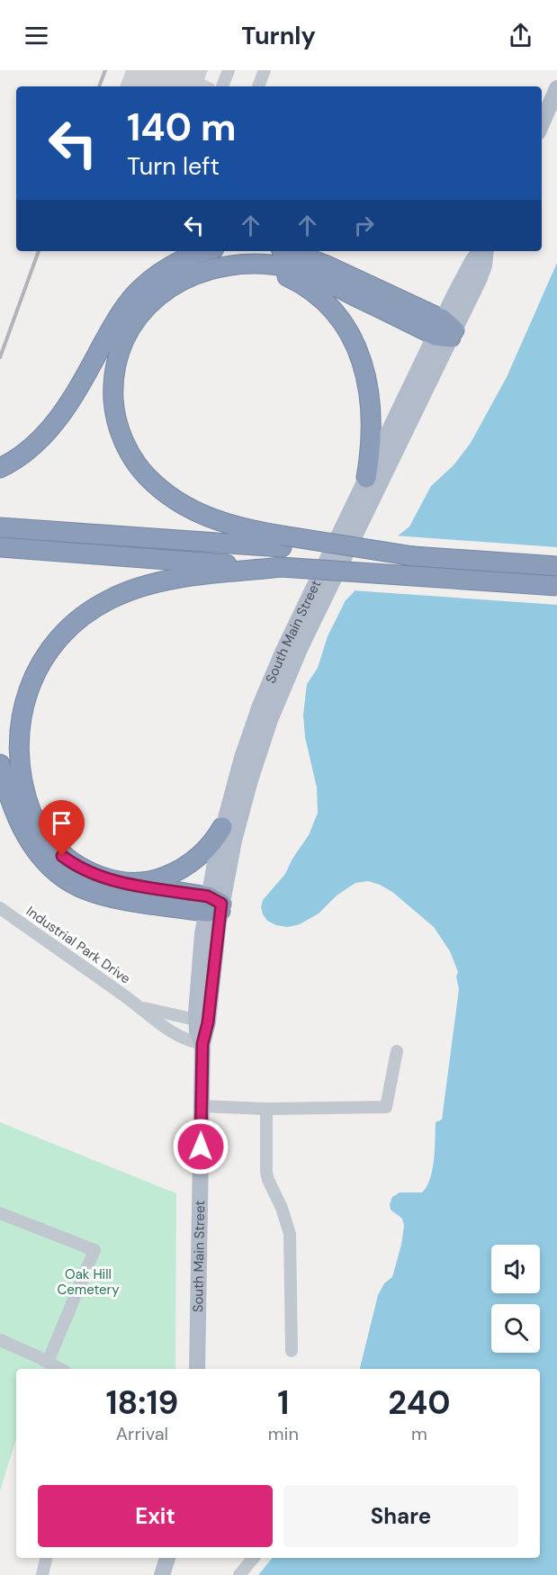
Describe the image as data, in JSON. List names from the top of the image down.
{
  "streets": {
    "main road": ["South Main Street"],
    "street": ["Industrial Park Drive"]
  },
  "crossings": [
    ["South Main Street", "Industrial Park Drive"]
  ],
  "parks": ["Oak Hill Cemetery"],
  "page": {
    "header": "Turnly",
    "turn": ["140 m", "Turn left"],
    "eta": [
      "18:19",
      "Arrival",
      "1",
      "min",
      "240",
      "m"
    ],
    "buttons": ["Exit", "Share"]
  }
}
